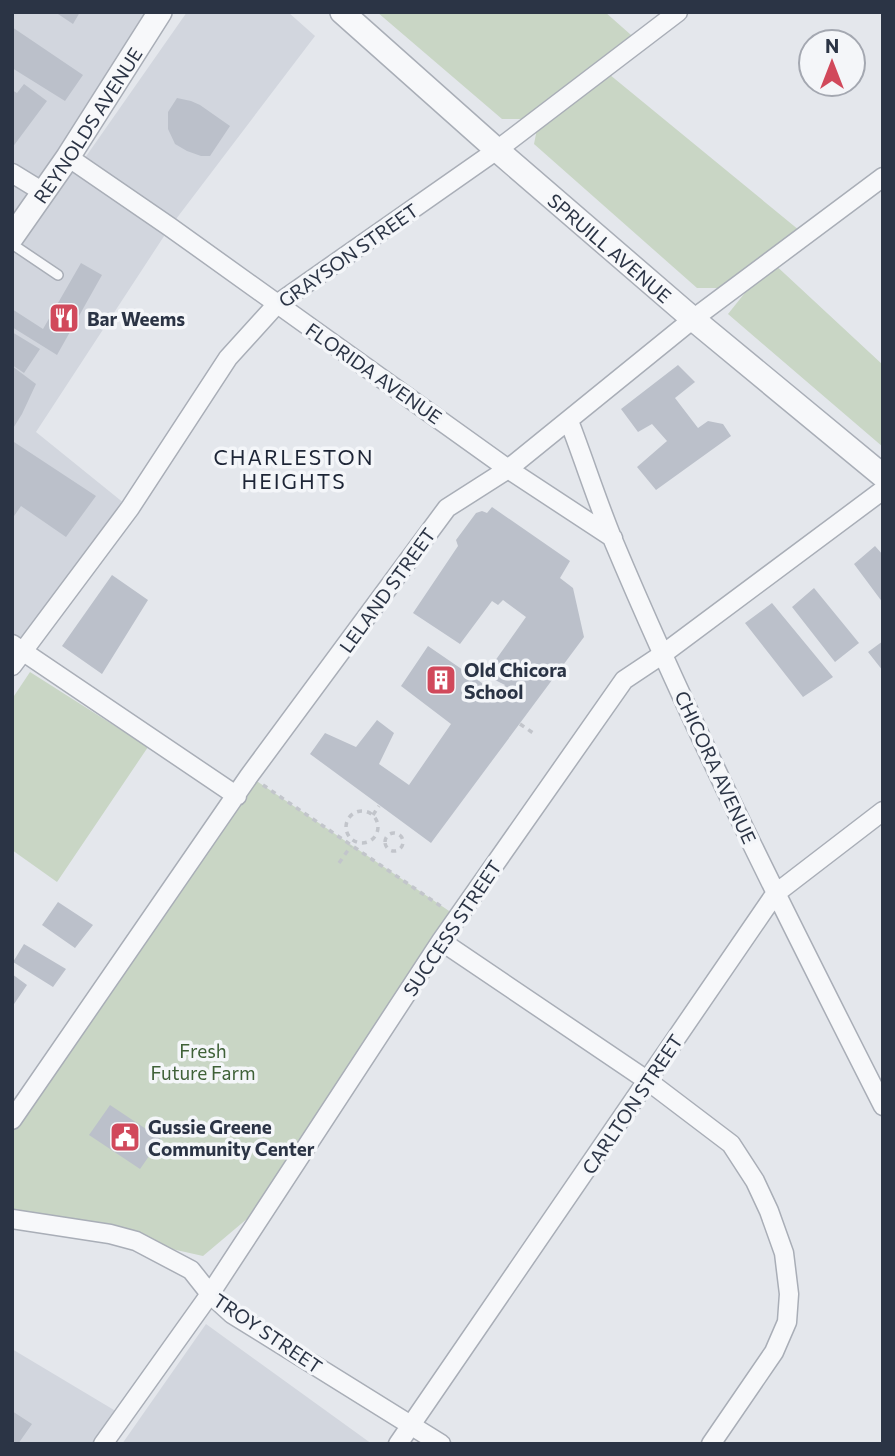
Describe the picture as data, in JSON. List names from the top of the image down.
{
  "streets": {
    "street": [
      "REYNOLDS AVENUE",
      "SPRUILL AVENUE",
      "GRAYSON STREET",
      "FLORIDA AVENUE",
      "LELAND STREET",
      "CHICORA AVENUE",
      "SUCCESS STREET",
      "CARLTON STREET",
      "TROY STREET"
    ]
  },
  "crossings": [
    ["REYNOLDS AVENUE", "FLORIDA AVENUE"],
    ["SPRUILL AVENUE", "GRAYSON STREET"],
    ["SPRUILL AVENUE", "LELAND STREET"],
    ["GRAYSON STREET", "FLORIDA AVENUE"],
    ["FLORIDA AVENUE", "LELAND STREET"],
    ["FLORIDA AVENUE", "CHICORA AVENUE"],
    ["LELAND STREET", "CHICORA AVENUE"],
    ["CHICORA AVENUE", "SUCCESS STREET"],
    ["CHICORA AVENUE", "CARLTON STREET"],
    ["SUCCESS STREET", "TROY STREET"],
    ["CARLTON STREET", "TROY STREET"]
  ],
  "districts": ["CHARLESTON HEIGHTS"],
  "parks": ["Fresh Future Farm"],
  "places": {
    "restaurant": ["Bar Weems"],
    "building": ["Old Chicora School"],
    "public building": ["Gussie Greene Community Center"]
  },
  "north": "top"
}
